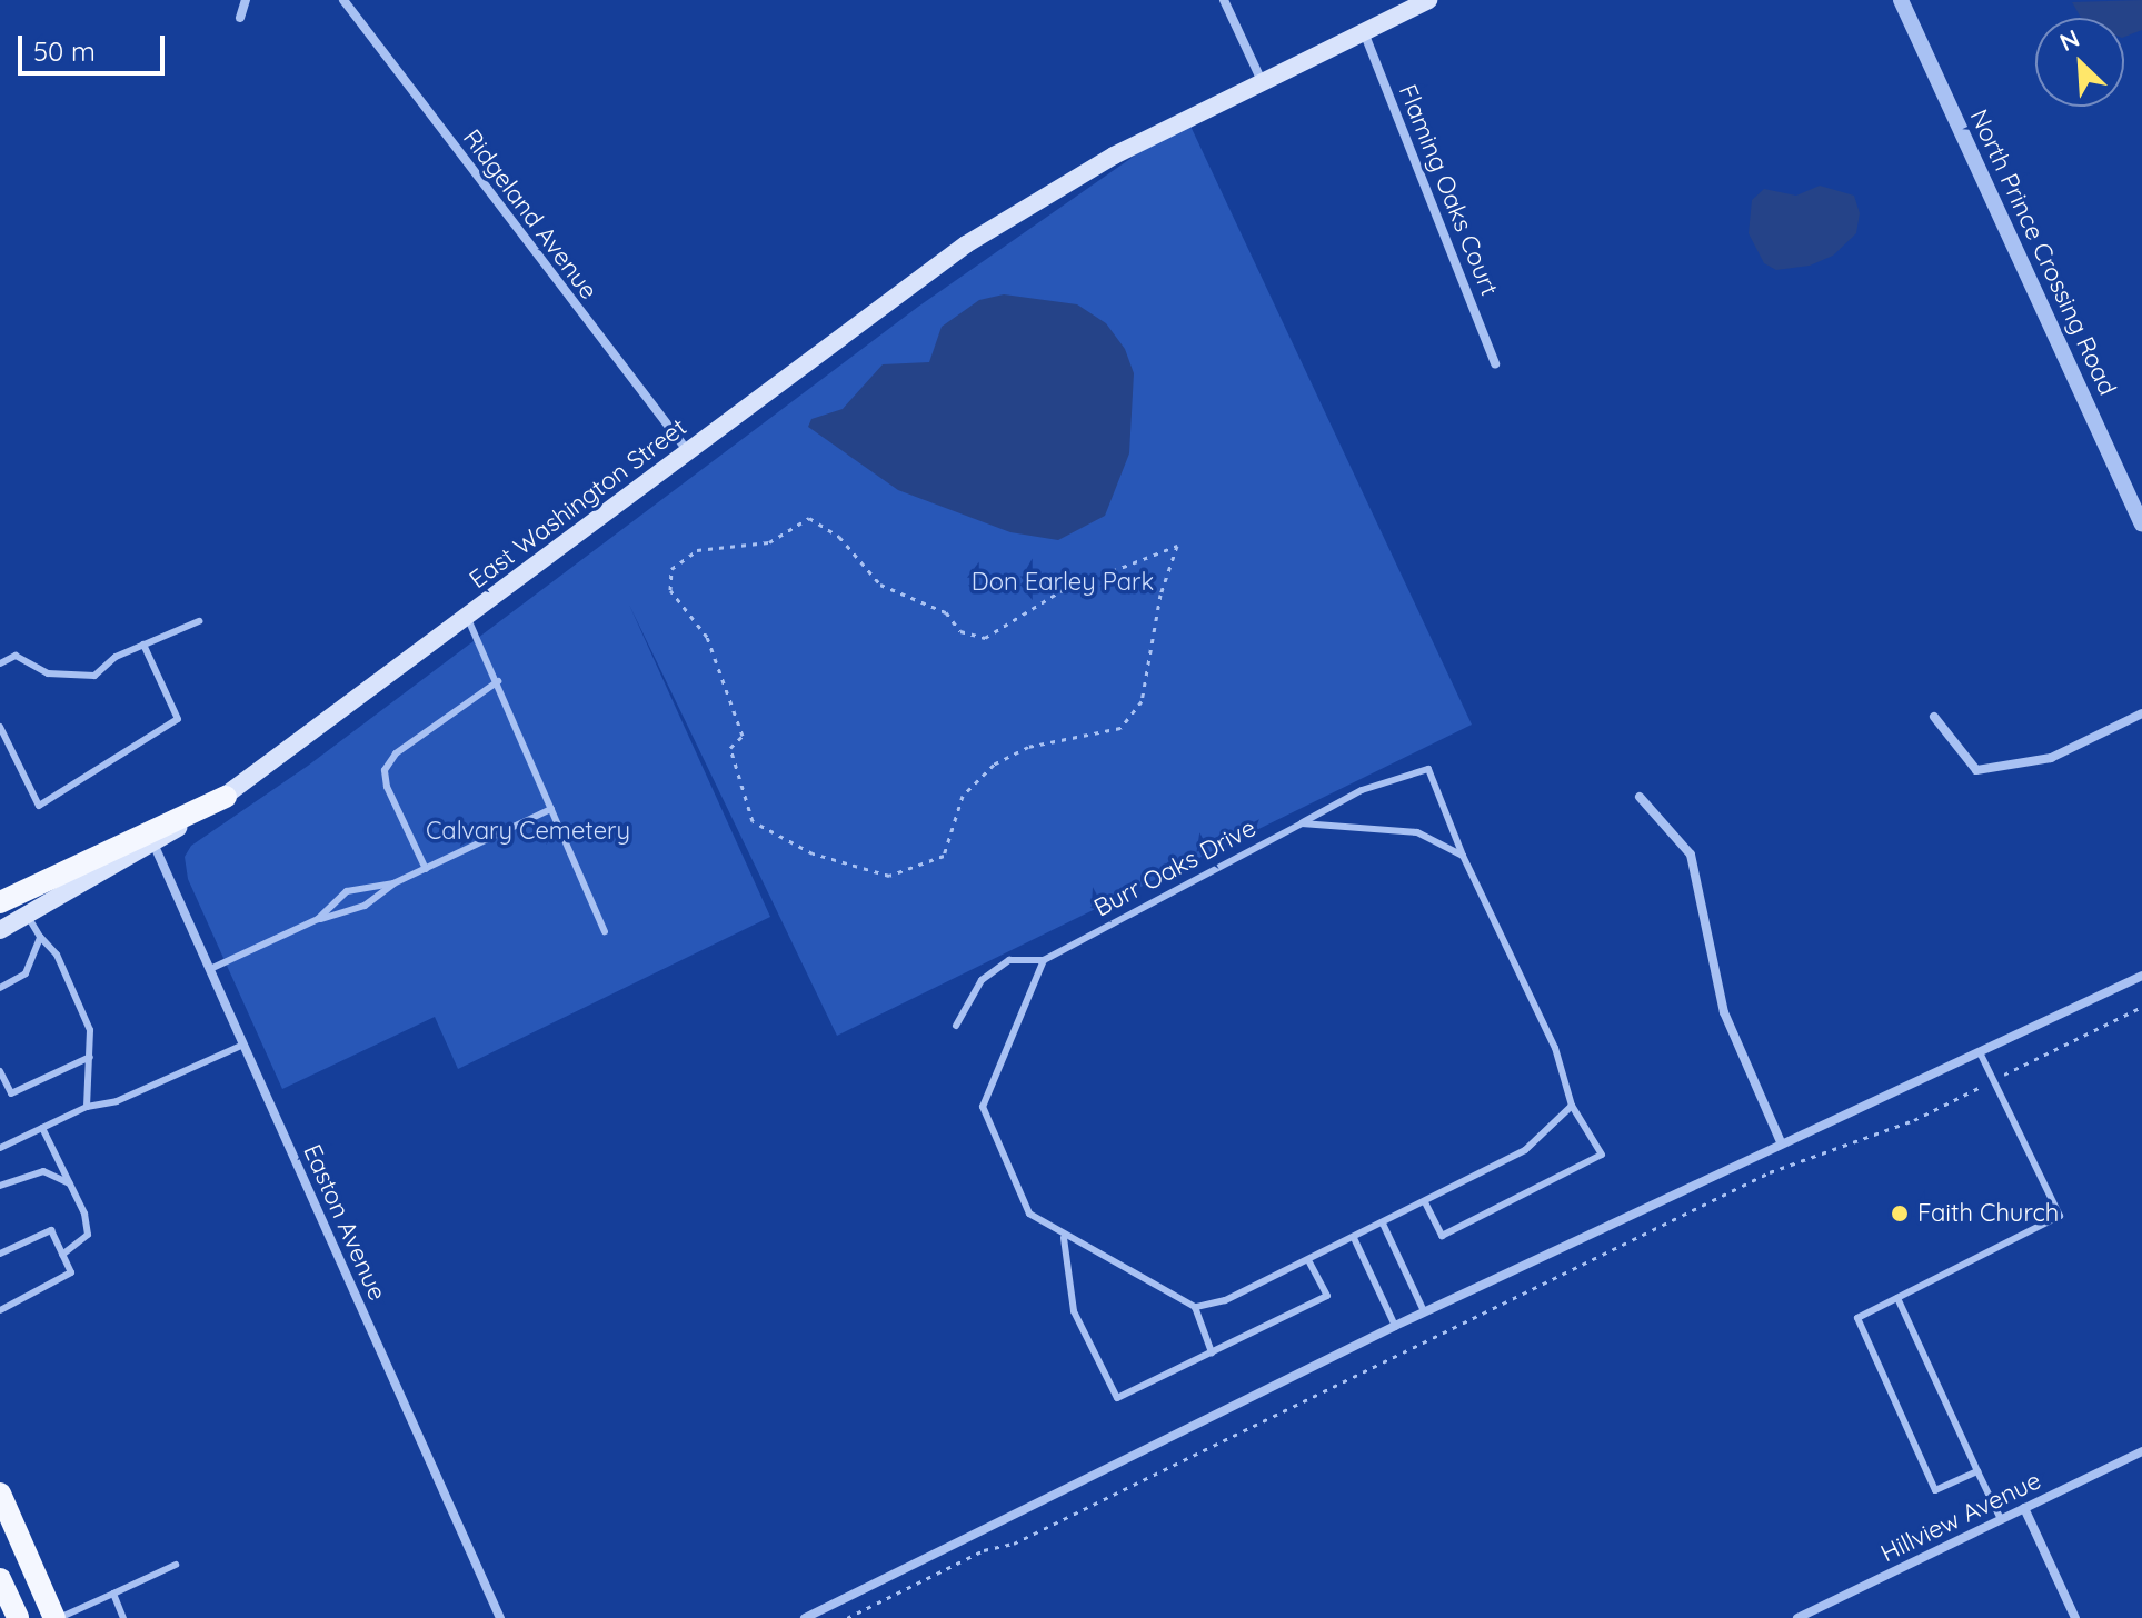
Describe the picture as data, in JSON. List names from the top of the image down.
{
  "streets": {
    "main road": ["East Washington Street"],
    "street": [
      "Flaming Oaks Court",
      "Ridgeland Avenue",
      "North Prince Crossing Road",
      "Easton Avenue",
      "Hillview Avenue"
    ],
    "lane": ["Burr Oaks Drive"]
  },
  "crossings": [
    ["Flaming Oaks Court", "East Washington Street"],
    ["Ridgeland Avenue", "East Washington Street"],
    ["East Washington Street", "Easton Avenue"]
  ],
  "parks": ["Don Earley Park", "Calvary Cemetery"],
  "places": ["Faith Church"],
  "scale_bar": "50 m",
  "north": "top left"
}
